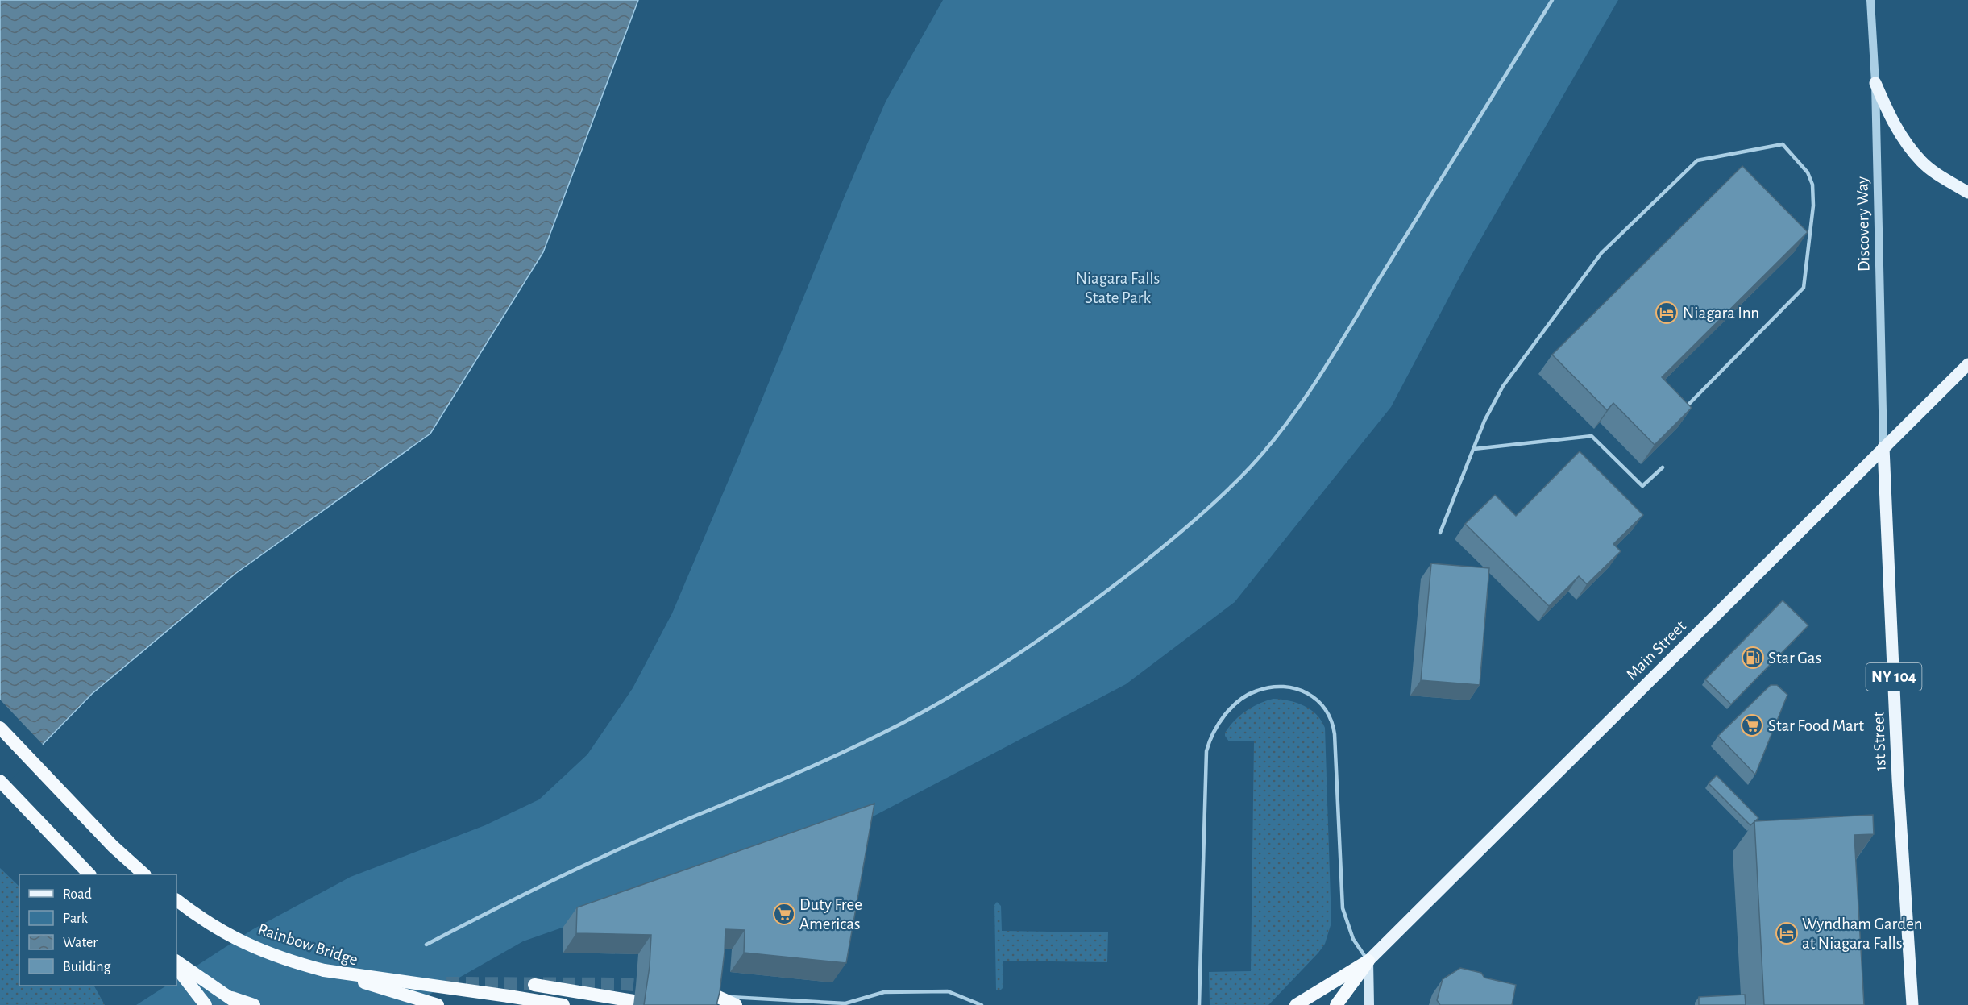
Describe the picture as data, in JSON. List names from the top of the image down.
{
  "streets": {
    "highway": ["Rainbow Bridge"],
    "main road": ["Main Street", "NY 104", "1st Street"],
    "street": ["Discovery Way"]
  },
  "crossings": [
    ["Discovery Way", "Main Street"],
    ["Discovery Way", "1st Street"],
    ["Main Street", "1st Street"]
  ],
  "parks": ["Niagara Falls State Park"],
  "places": {
    "hotel": ["Niagara Inn", "Wyndham Garden at Niagara Falls"],
    "fuel station": ["Star Gas"],
    "supermarket": ["Star Food Mart", "Duty Free Americas"]
  },
  "legend": [
    "Road",
    "Park",
    "Water",
    "Building"
  ]
}
